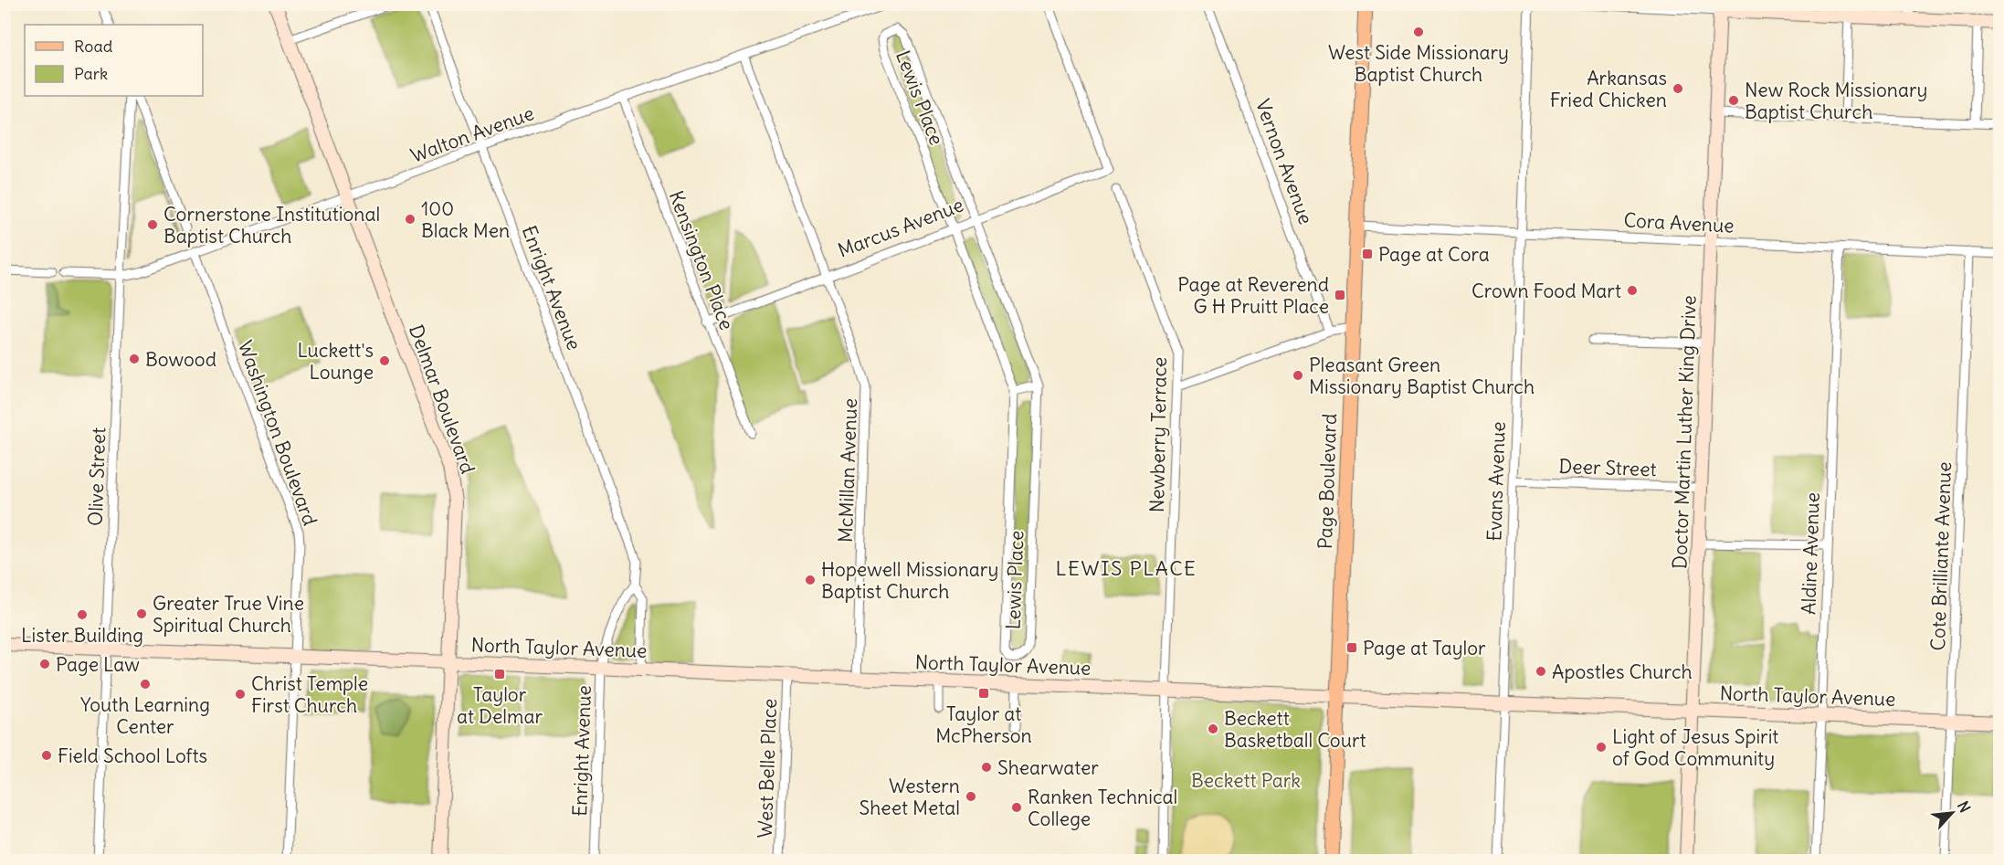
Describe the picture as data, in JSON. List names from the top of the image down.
{
  "streets": {
    "main road": ["Page Boulevard"],
    "street": [
      "Lewis Place",
      "Walton Avenue",
      "Vernon Avenue",
      "Cora Avenue",
      "Marcus Avenue",
      "Kensington Place",
      "Enright Avenue",
      "Delmar Boulevard",
      "Doctor Martin Luther King Drive",
      "Washington Boulevard",
      "Newberry Terrace",
      "Deer Street",
      "McMillan Avenue",
      "Olive Street",
      "Evans Avenue",
      "Aldine Avenue",
      "Cote Brilliante Avenue",
      "North Taylor Avenue",
      "West Belle Place"
    ]
  },
  "crossings": [
    ["Lewis Place", "Marcus Avenue"],
    ["Walton Avenue", "Kensington Place"],
    ["Walton Avenue", "Enright Avenue"],
    ["Walton Avenue", "Delmar Boulevard"],
    ["Walton Avenue", "Washington Boulevard"],
    ["Walton Avenue", "McMillan Avenue"],
    ["Walton Avenue", "Olive Street"],
    ["Cora Avenue", "Doctor Martin Luther King Drive"],
    ["Cora Avenue", "Page Boulevard"],
    ["Cora Avenue", "Evans Avenue"],
    ["Cora Avenue", "Aldine Avenue"],
    ["Cora Avenue", "Cote Brilliante Avenue"],
    ["Marcus Avenue", "Kensington Place"],
    ["Marcus Avenue", "McMillan Avenue"],
    ["Enright Avenue", "North Taylor Avenue"],
    ["Delmar Boulevard", "North Taylor Avenue"],
    ["Doctor Martin Luther King Drive", "Deer Street"],
    ["Doctor Martin Luther King Drive", "North Taylor Avenue"],
    ["Washington Boulevard", "North Taylor Avenue"],
    ["Newberry Terrace", "North Taylor Avenue"],
    ["Deer Street", "Evans Avenue"],
    ["McMillan Avenue", "North Taylor Avenue"],
    ["Olive Street", "North Taylor Avenue"],
    ["Page Boulevard", "North Taylor Avenue"],
    ["Evans Avenue", "North Taylor Avenue"],
    ["Aldine Avenue", "North Taylor Avenue"],
    ["Cote Brilliante Avenue", "North Taylor Avenue"],
    ["North Taylor Avenue", "West Belle Place"]
  ],
  "districts": ["LEWIS PLACE"],
  "parks": ["Beckett Park"],
  "places": {
    "other": [
      "West Side Missionary Baptist Church",
      "Arkansas Fried Chicken",
      "New Rock Missionary Baptist Church",
      "100 Black Men",
      "Cornerstone Institutional Baptist Church",
      "Crown Food Mart",
      "Bowood",
      "Luckett's Lounge",
      "Pleasant Green Missionary Baptist Church",
      "Hopewell Missionary Baptist Church",
      "Greater True Vine Spiritual Church",
      "Lister Building",
      "Page Law",
      "Apostles Church",
      "Youth Learning Center",
      "Christ Temple First Church",
      "Beckett Basketball Court",
      "Light of Jesus Spirit of God Community",
      "Field School Lofts",
      "Shearwater",
      "Western Sheet Metal",
      "Ranken Technical College"
    ],
    "transit": [
      "Page at Cora",
      "Page at Reverend G H Pruitt Place",
      "Page at Taylor",
      "Taylor at Delmar",
      "Taylor at McPherson"
    ]
  },
  "legend": ["Road", "Park"],
  "north": "top right"
}
